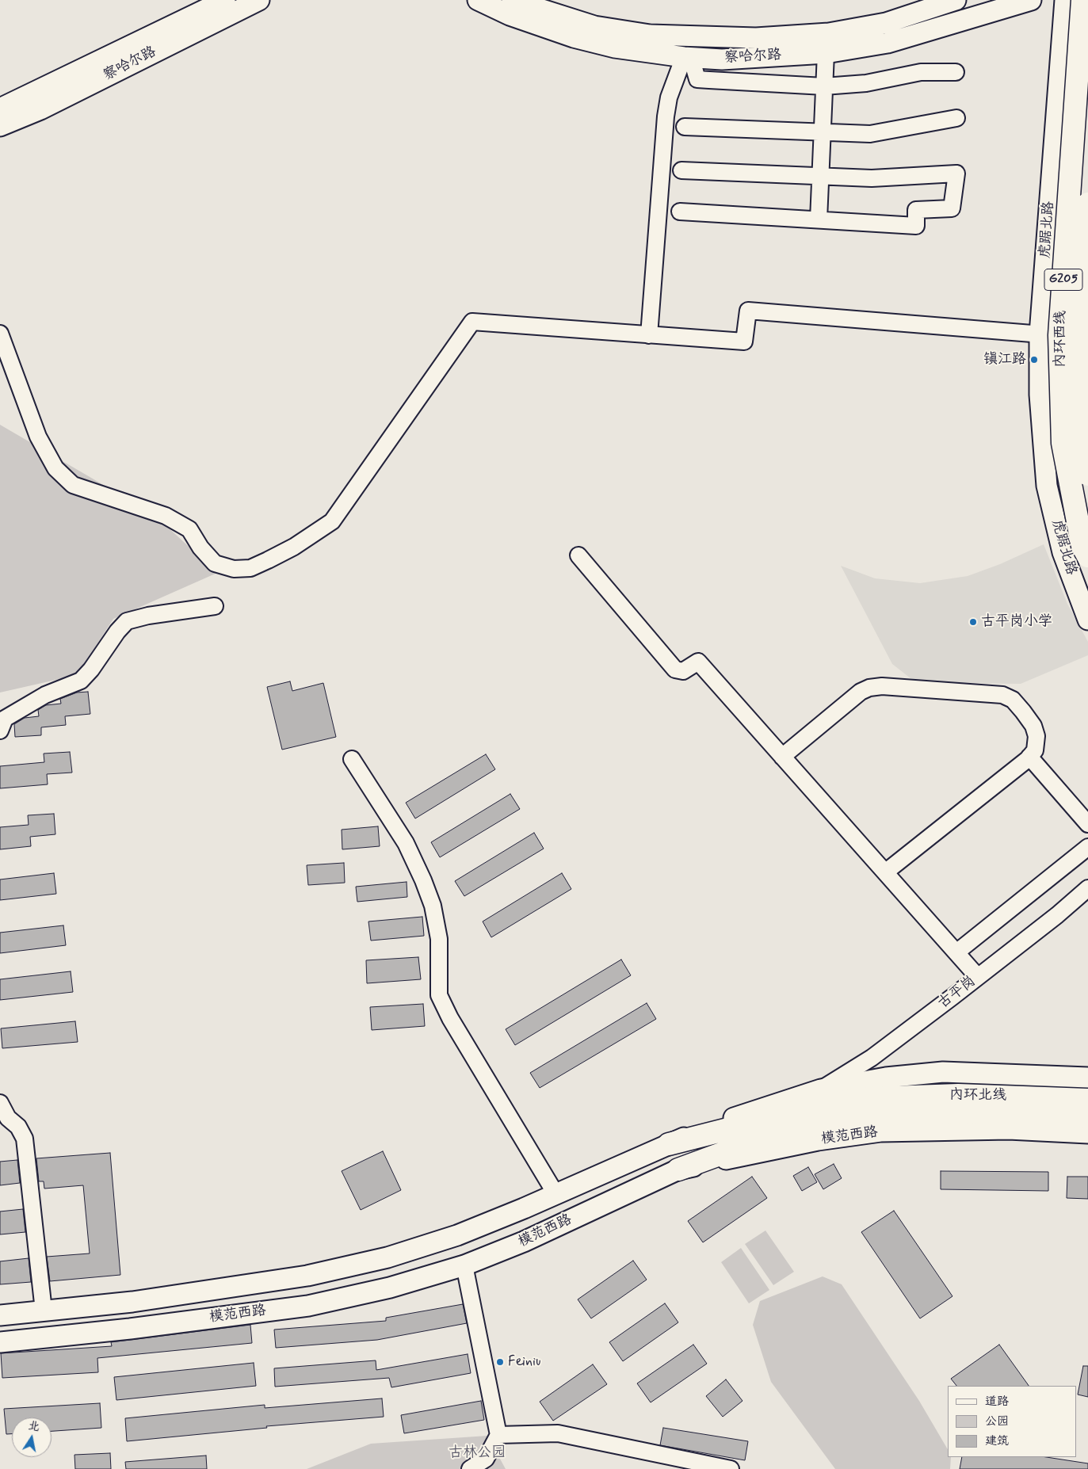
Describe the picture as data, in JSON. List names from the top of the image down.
{
  "streets": {
    "highway": ["G205", "内环西线", "内环北线"],
    "main road": ["察哈尔路", "虎踞北路", "模范西路"],
    "street": ["古平岗"]
  },
  "crossings": [
    ["古平岗", "模范西路"],
    ["内环北线", "模范西路"]
  ],
  "parks": ["古林公园"],
  "places": ["镇江路", "古平岗小学", "Feiniu"],
  "legend": ["道路", "公园", "建筑"],
  "north": "top"
}
